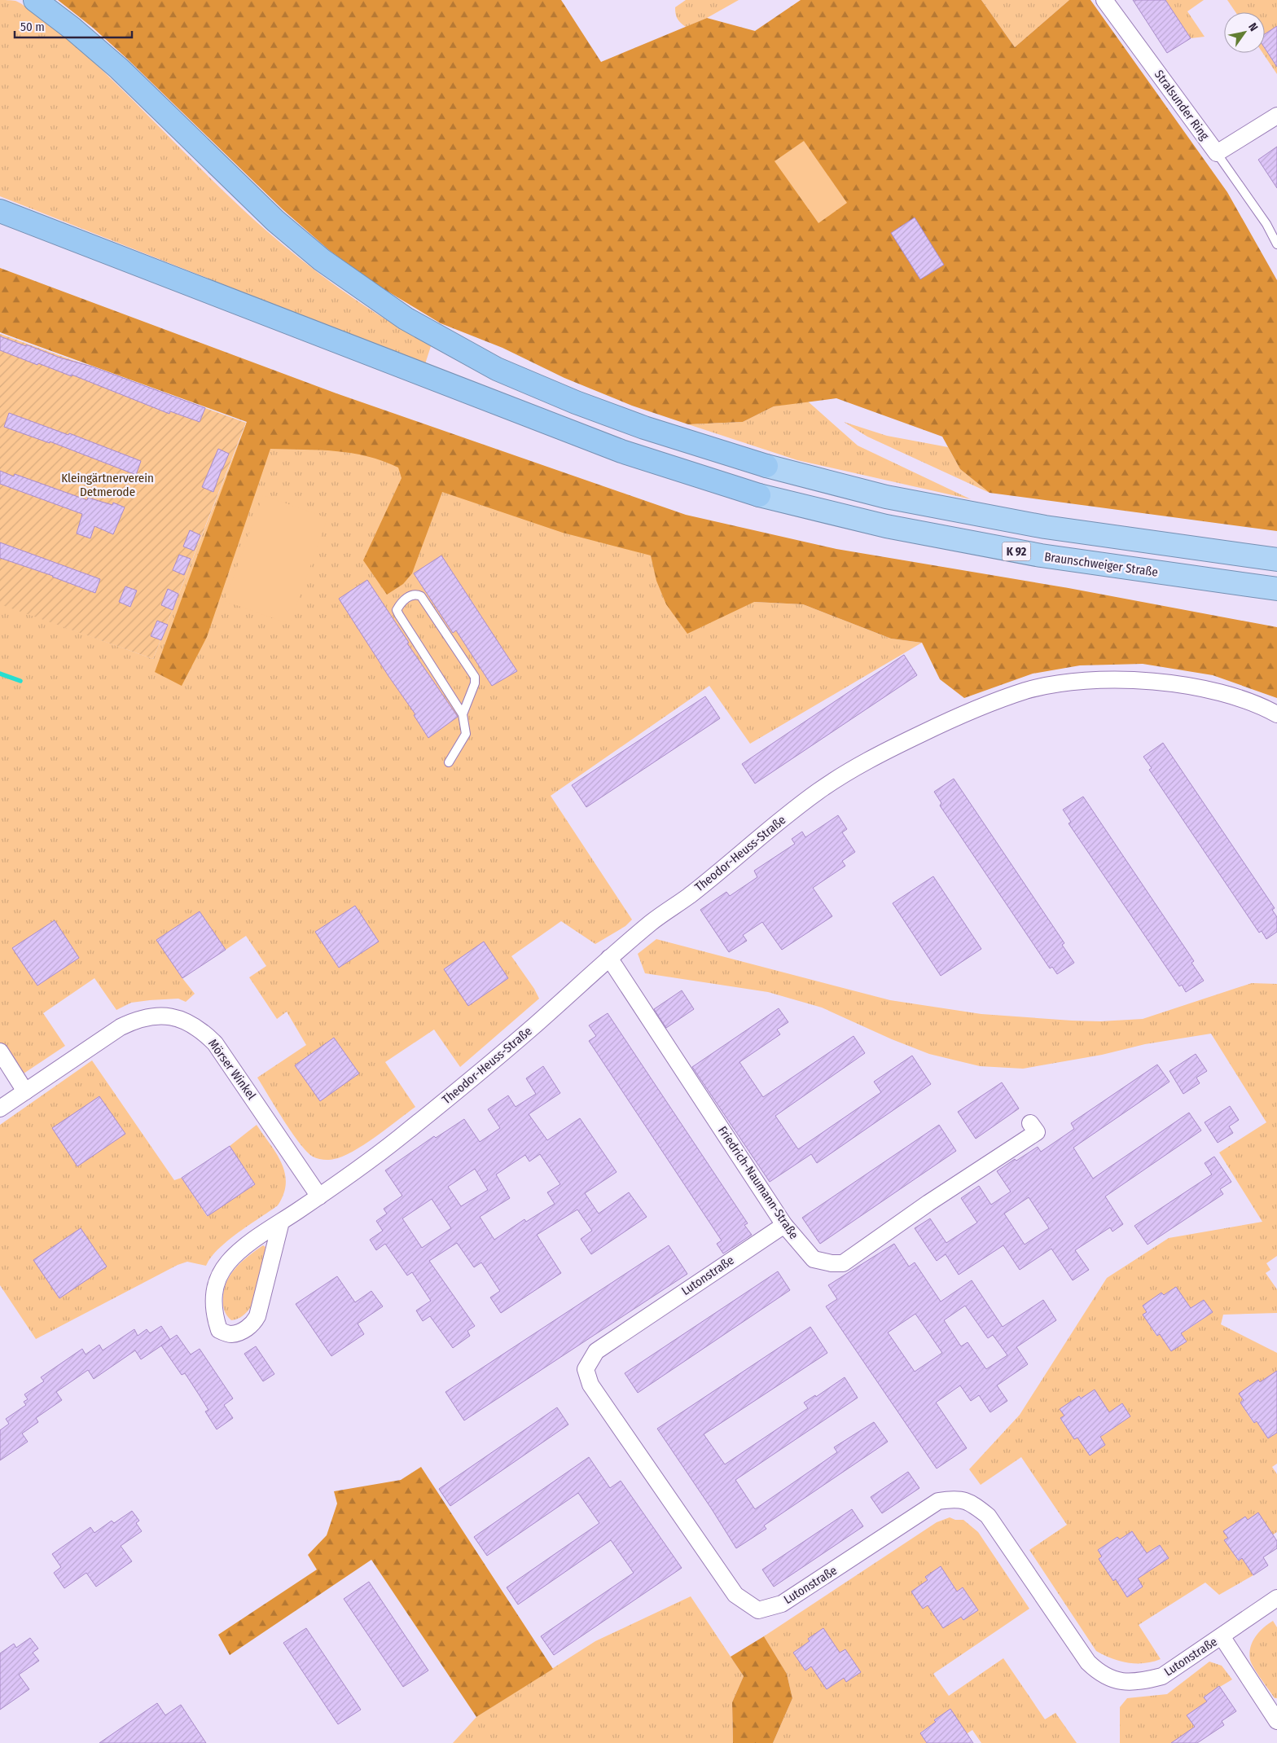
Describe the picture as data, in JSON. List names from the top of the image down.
{
  "streets": {
    "highway": ["K 92", "Braunschweiger Straße"],
    "street": [
      "Stralsunder Ring",
      "Theodor-Heuss-Straße",
      "Mörser Winkel",
      "Friedrich-Naumann-Straße",
      "Lutonstraße"
    ]
  },
  "crossings": [
    ["Theodor-Heuss-Straße", "Mörser Winkel"],
    ["Theodor-Heuss-Straße", "Friedrich-Naumann-Straße"],
    ["Friedrich-Naumann-Straße", "Lutonstraße"]
  ],
  "parks": ["Kleingärtnerverein Detmerode"],
  "scale_bar": "50 m",
  "north": "top right"
}
